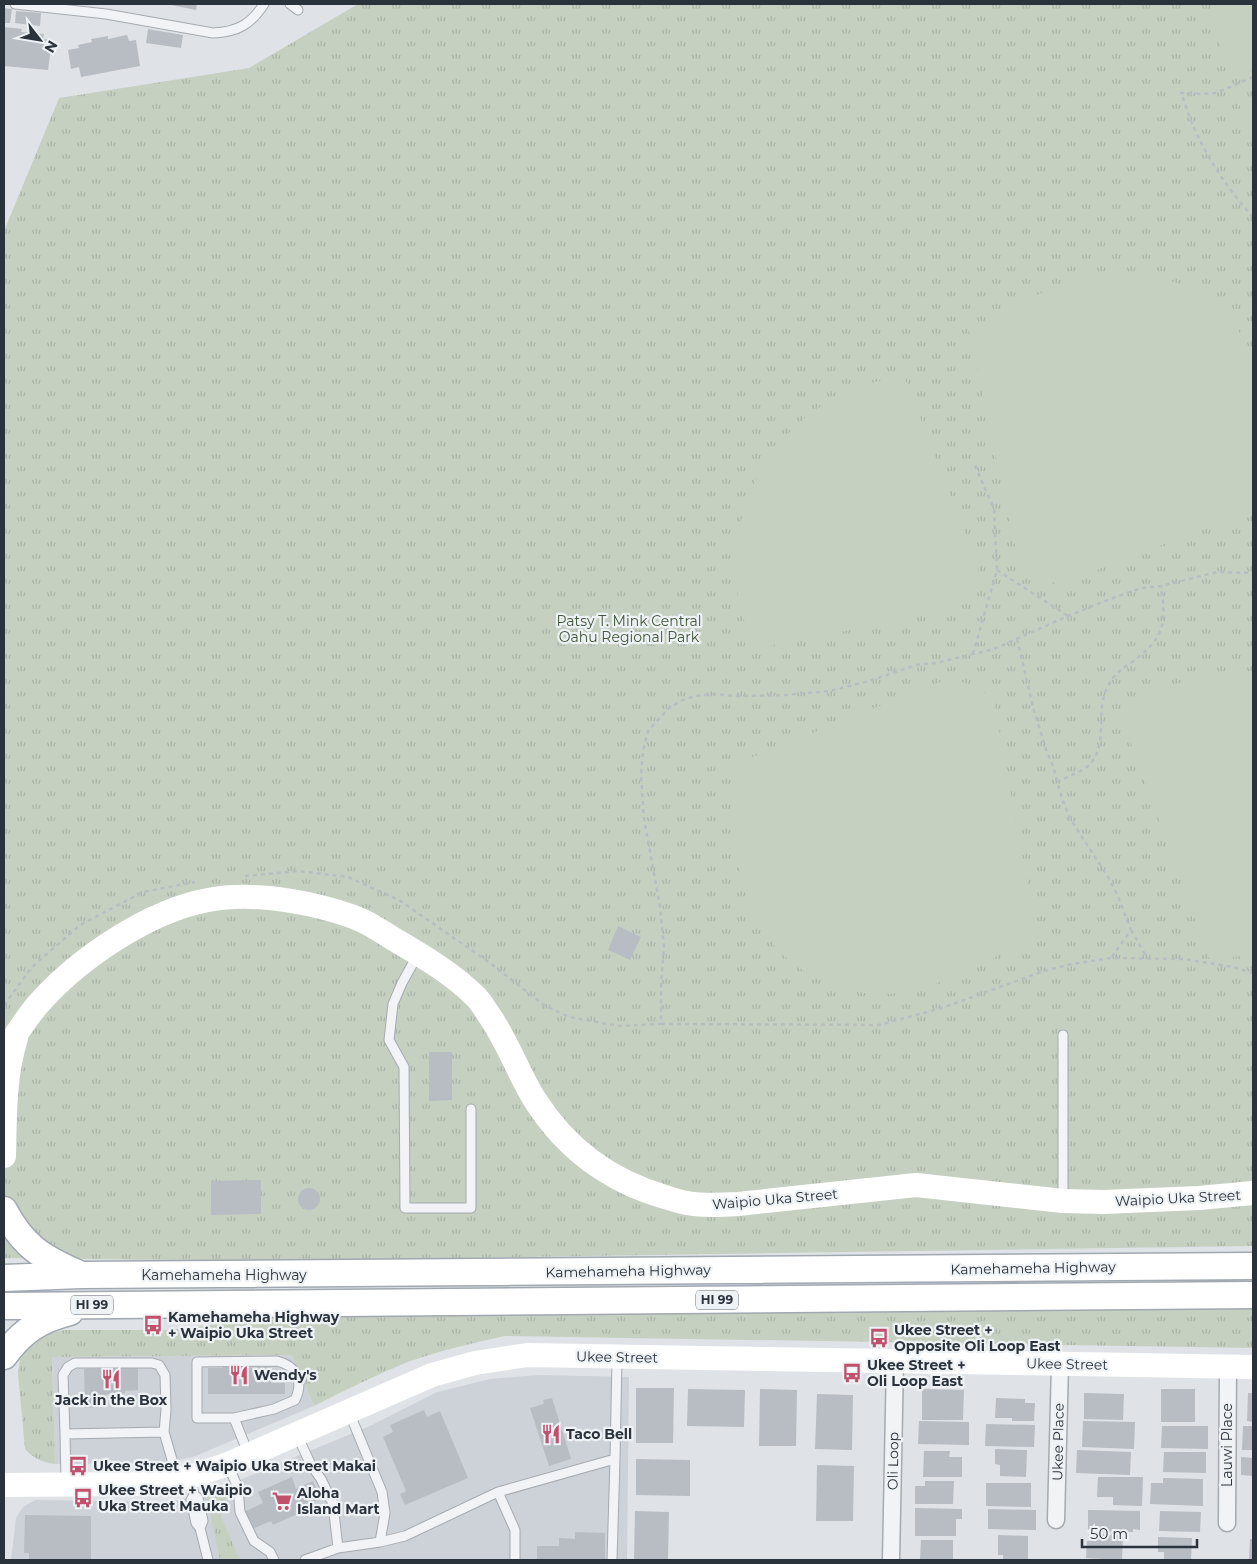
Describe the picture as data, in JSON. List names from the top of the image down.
{
  "streets": {
    "main road": ["Kamehameha Highway", "HI 99"],
    "street": [
      "Waipio Uka Street",
      "Ukee Street",
      "Ukee Place",
      "Lauwi Place",
      "Oli Loop"
    ]
  },
  "crossings": [
    ["Ukee Street", "Ukee Place"],
    ["Ukee Street", "Lauwi Place"],
    ["Ukee Street", "Oli Loop"]
  ],
  "parks": ["Patsy T. Mink Central Oahu Regional Park"],
  "places": {
    "bus stop": [
      "Kamehameha Highway + Waipio Uka Street",
      "Ukee Street + Opposite Oli Loop East",
      "Ukee Street + Oli Loop East",
      "Ukee Street + Waipio Uka Street Makai",
      "Ukee Street + Waipio Uka Street Mauka"
    ],
    "restaurant": ["Wendy's", "Jack in the Box", "Taco Bell"],
    "supermarket": ["Aloha Island Mart"]
  },
  "scale_bar": "50 m",
  "north": "bottom right"
}
